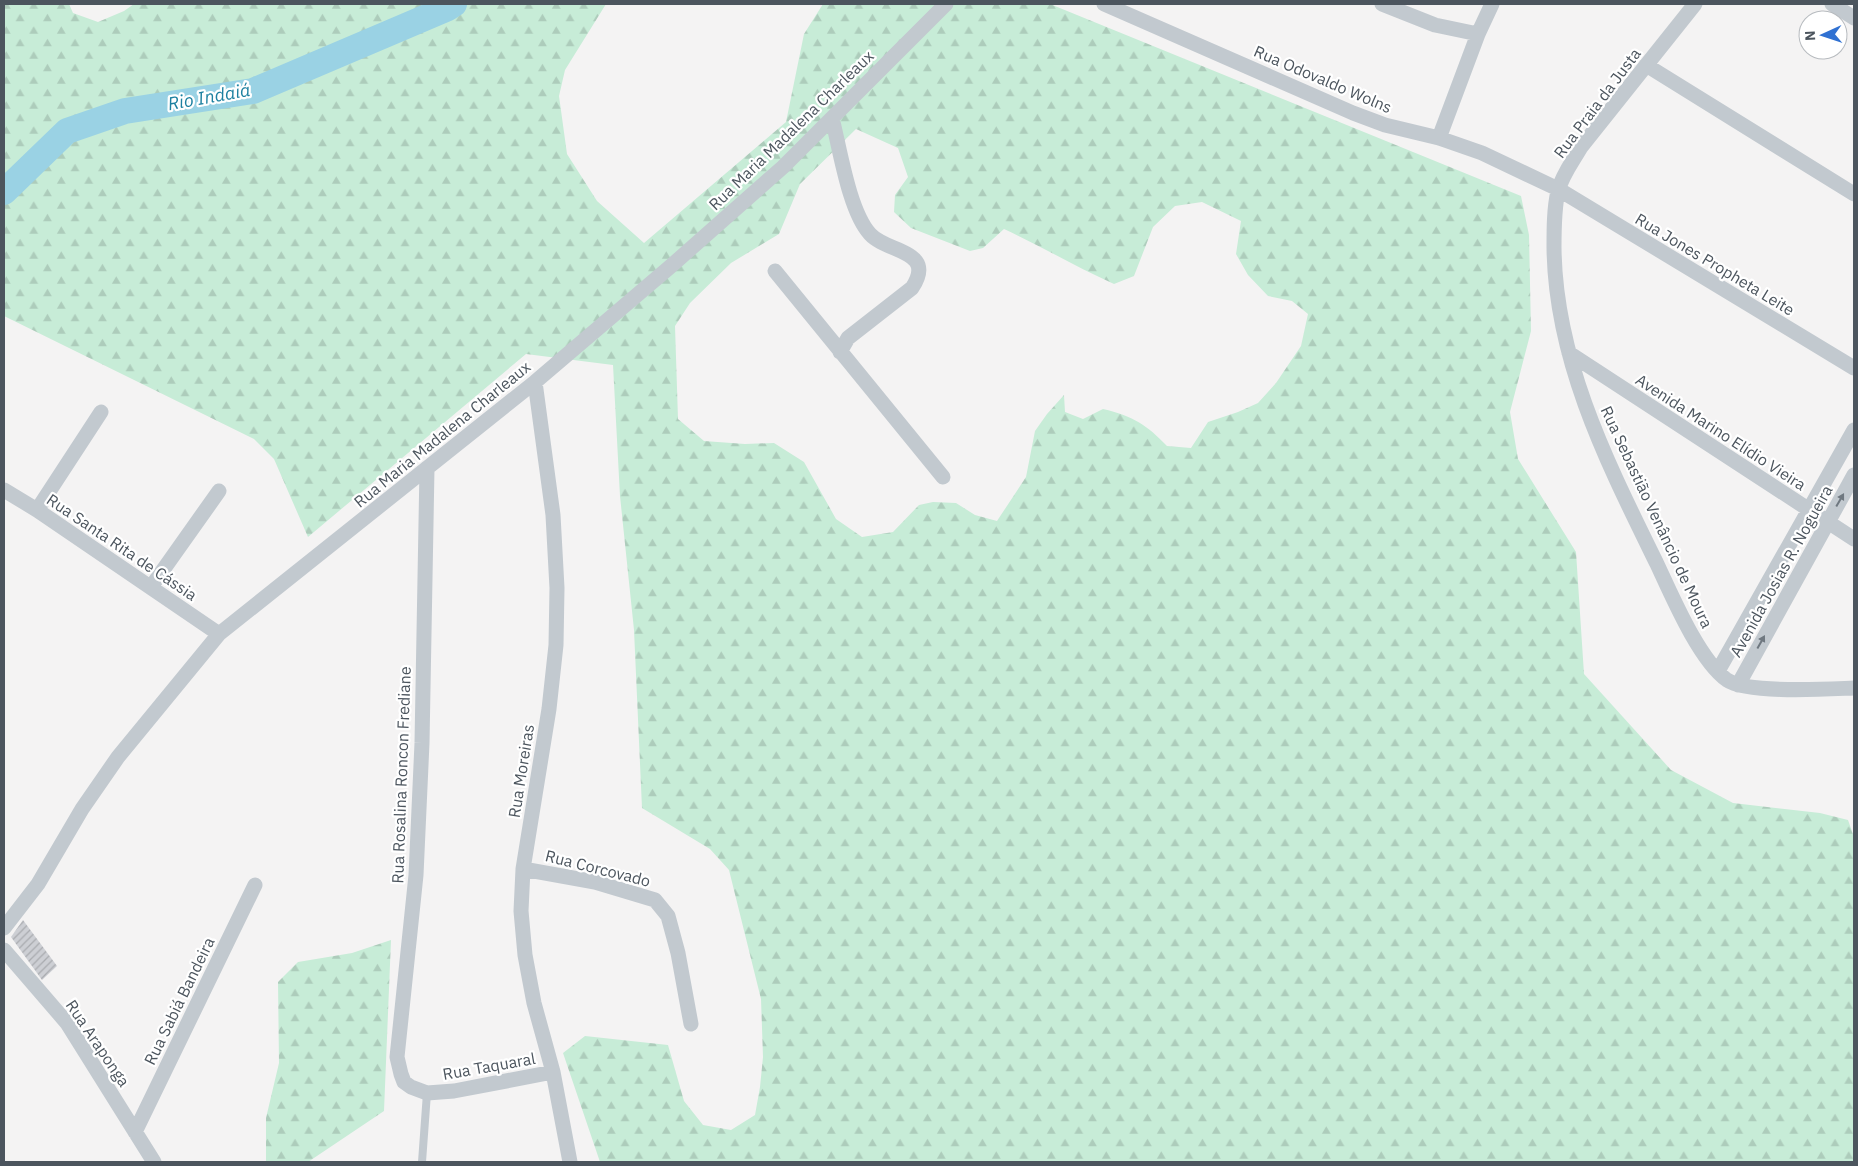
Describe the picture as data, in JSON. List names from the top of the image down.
{
  "streets": {
    "street": [
      "Rua Odovaldo Wolns",
      "Rua Praia da Justa",
      "Rua Maria Madalena Charleaux",
      "Rua Jones Propheta Leite",
      "Avenida Marino Elídio Vieira",
      "Rua Sebastião Venâncio de Moura",
      "Rua Santa Rita de Cássia",
      "Avenida Josias R. Nogueira",
      "Rua Moreiras",
      "Rua Rosalina Roncon Frediane",
      "Rua Corcovado",
      "Rua Sabiá Bandeira",
      "Rua Araponga",
      "Rua Taquaral"
    ]
  },
  "crossings": [
    ["Rua Odovaldo Wolns", "Rua Praia da Justa"],
    ["Rua Odovaldo Wolns", "Rua Jones Propheta Leite"],
    ["Rua Praia da Justa", "Rua Jones Propheta Leite"],
    ["Rua Praia da Justa", "Avenida Marino Elídio Vieira"],
    ["Rua Praia da Justa", "Rua Sebastião Venâncio de Moura"],
    ["Rua Maria Madalena Charleaux", "Rua Santa Rita de Cássia"],
    ["Rua Maria Madalena Charleaux", "Rua Moreiras"],
    ["Rua Maria Madalena Charleaux", "Rua Rosalina Roncon Frediane"],
    ["Avenida Marino Elídio Vieira", "Rua Sebastião Venâncio de Moura"],
    ["Avenida Marino Elídio Vieira", "Avenida Josias R. Nogueira"],
    ["Rua Sebastião Venâncio de Moura", "Avenida Josias R. Nogueira"],
    ["Rua Moreiras", "Rua Corcovado"],
    ["Rua Moreiras", "Rua Taquaral"],
    ["Rua Rosalina Roncon Frediane", "Rua Taquaral"],
    ["Rua Sabiá Bandeira", "Rua Araponga"]
  ],
  "water": ["Rio Indaiá"],
  "north": "left"
}
